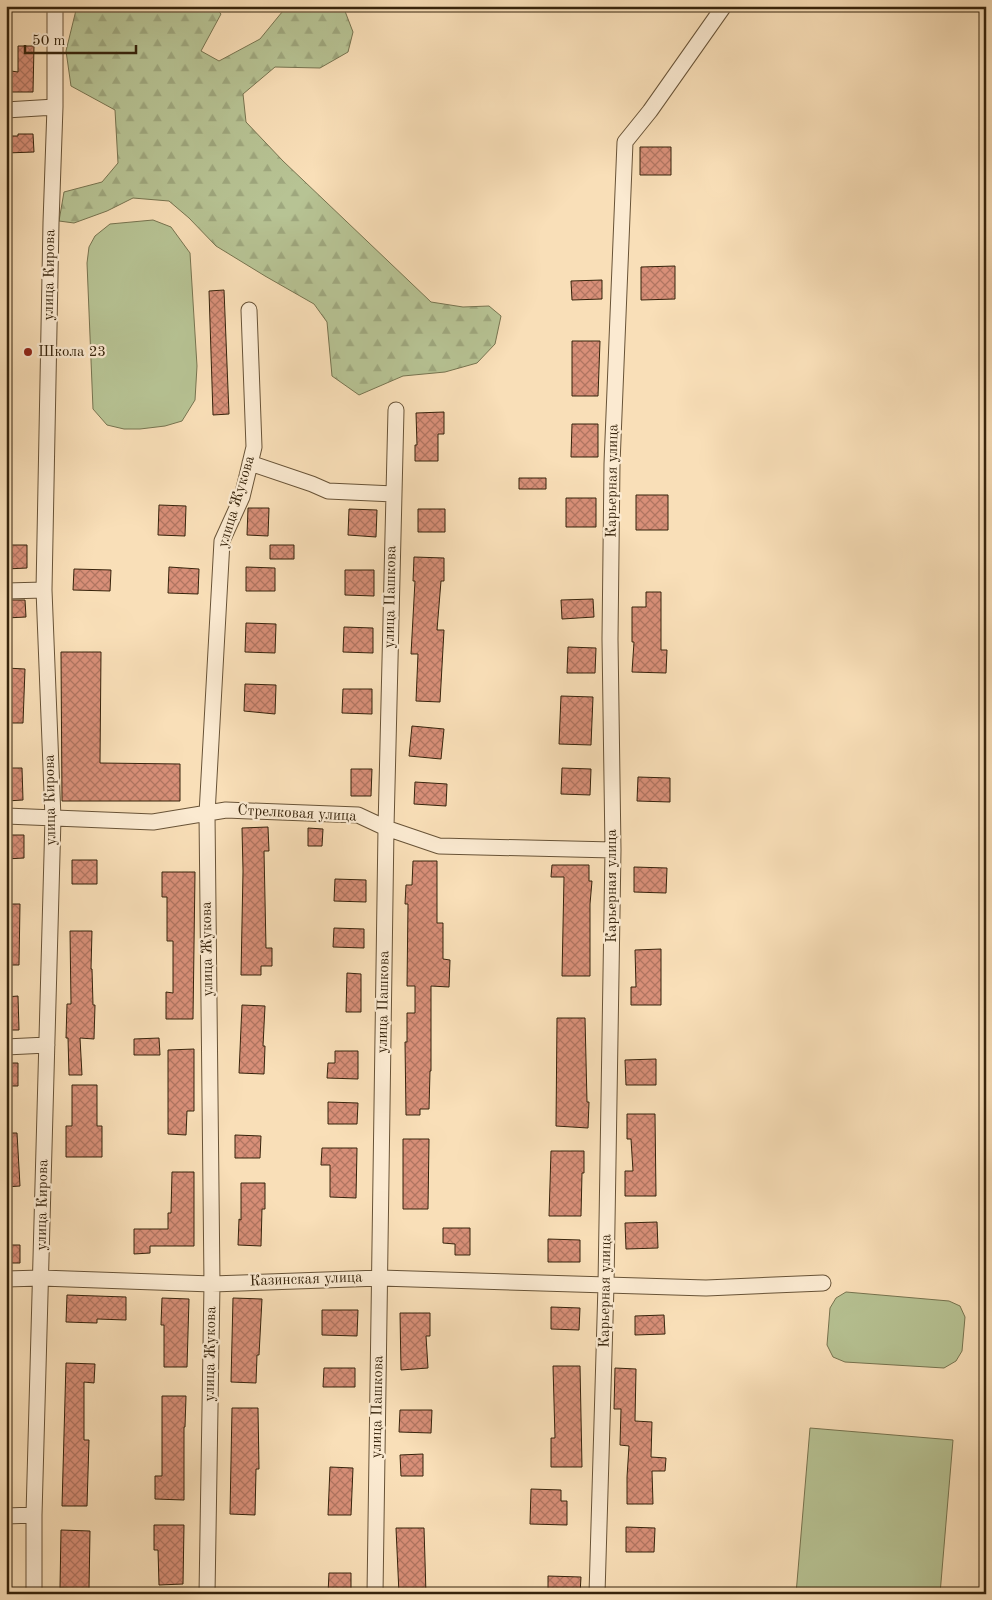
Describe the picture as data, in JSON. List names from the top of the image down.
{
  "streets": {
    "street": [
      "улица Кирова",
      "Карьерная улица",
      "улица Жукова",
      "улица Пашкова",
      "Стрелковая улица",
      "Казинская улица"
    ]
  },
  "crossings": [
    ["улица Кирова", "Стрелковая улица"],
    ["улица Кирова", "Казинская улица"],
    ["Карьерная улица", "Стрелковая улица"],
    ["Карьерная улица", "Казинская улица"],
    ["улица Жукова", "Стрелковая улица"],
    ["улица Жукова", "Казинская улица"],
    ["улица Пашкова", "Стрелковая улица"],
    ["улица Пашкова", "Казинская улица"]
  ],
  "places": ["Школа 23"],
  "scale_bar": "50 m"
}
